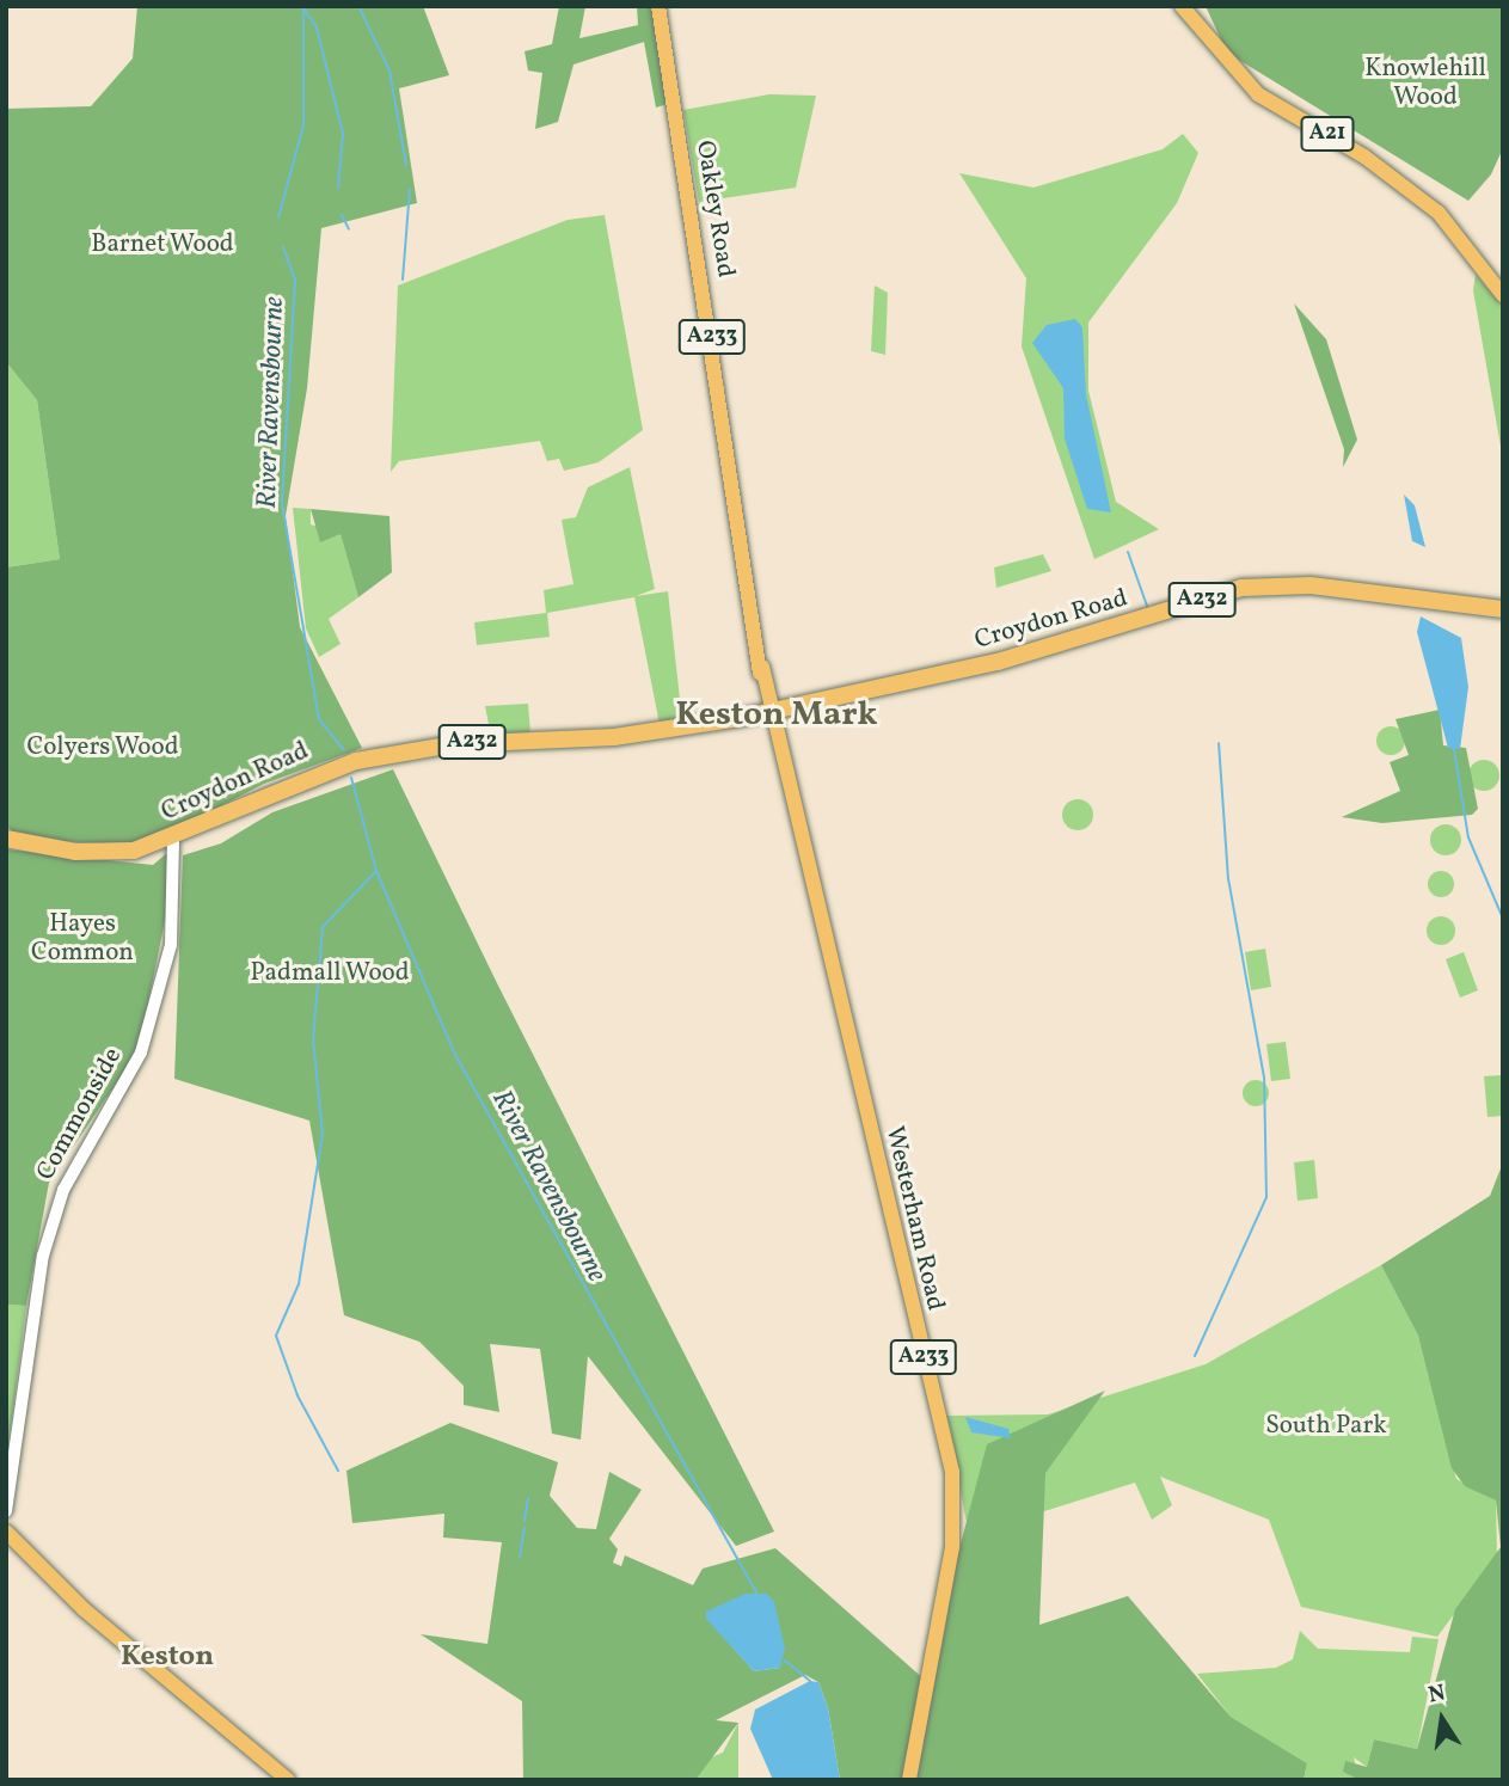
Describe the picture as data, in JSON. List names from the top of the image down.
{
  "streets": {
    "highway": ["A232", "Croydon Road"],
    "main road": [
      "A21",
      "Oakley Road",
      "A233",
      "Westerham Road"
    ],
    "street": ["Commonside"]
  },
  "crossings": [
    ["Oakley Road", "Croydon Road"],
    ["Oakley Road", "Westerham Road"],
    ["Croydon Road", "Commonside"],
    ["Croydon Road", "Westerham Road"]
  ],
  "districts": ["Keston Mark", "Keston"],
  "water": ["River Ravensbourne"],
  "parks": [
    "Knowlehill Wood",
    "Barnet Wood",
    "Colyers Wood",
    "Hayes Common",
    "Padmall Wood",
    "South Park"
  ],
  "north": "top"
}
